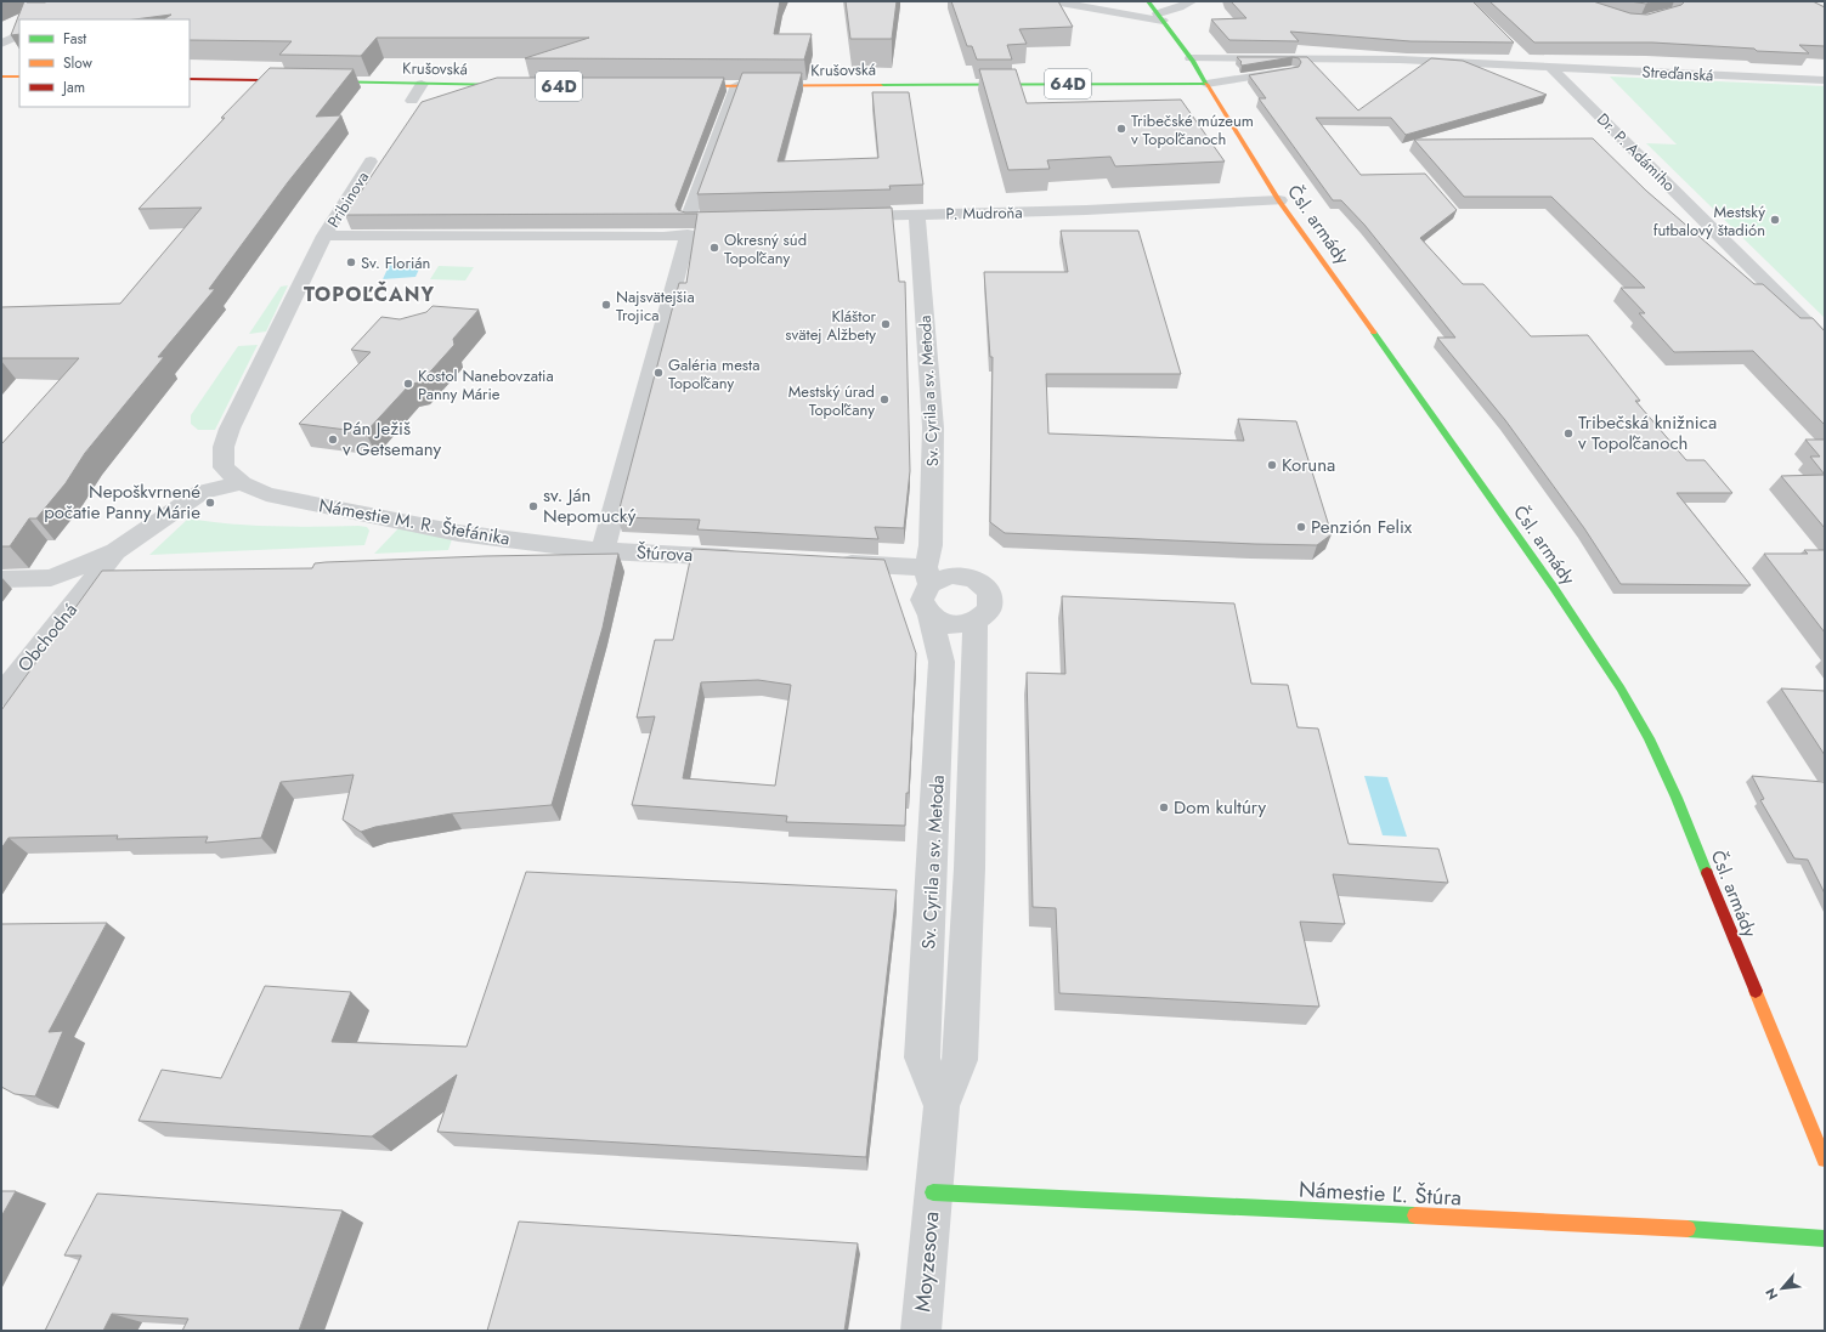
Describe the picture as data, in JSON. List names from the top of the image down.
{
  "streets": {
    "main road": [
      "Krušovská",
      "64D",
      "Čsl. armády",
      "Námestie Ľ. Štúra"
    ],
    "street": [
      "Streďanská",
      "Dr. P. Adámiho",
      "Pribinova",
      "P. Mudroňa",
      "Sv. Cyrila a sv. Metoda",
      "Námestie M. R. Štefánika",
      "Štúrova",
      "Obchodná",
      "Moyzesova"
    ]
  },
  "crossings": [
    ["Krušovská", "Streďanská"],
    ["Krušovská", "Čsl. armády"],
    ["Streďanská", "Dr. P. Adámiho"],
    ["Streďanská", "Čsl. armády"],
    ["Pribinova", "Námestie M. R. Štefánika"],
    ["P. Mudroňa", "Čsl. armády"],
    ["P. Mudroňa", "Sv. Cyrila a sv. Metoda"],
    ["Sv. Cyrila a sv. Metoda", "Námestie Ľ. Štúra"],
    ["Sv. Cyrila a sv. Metoda", "Moyzesova"],
    ["Námestie M. R. Štefánika", "Štúrova"],
    ["Námestie Ľ. Štúra", "Moyzesova"]
  ],
  "districts": ["TOPOĽČANY"],
  "places": [
    "Tribečské múzeum v Topoľčanoch",
    "Mestský futbalový štadión",
    "Okresný súd Topoľčany",
    "Sv. Florián",
    "Najsvätejšia Trojica",
    "Kláštor svätej Alžbety",
    "Galéria mesta Topoľčany",
    "Kostol Nanebovzatia Panny Márie",
    "Mestský úrad Topoľčany",
    "Tribečská knižnica v Topoľčanoch",
    "Pán Ježiš v Getsemany",
    "Koruna",
    "Nepoškvrnené počatie Panny Márie",
    "sv. Ján Nepomucký",
    "Penzión Felix",
    "Dom kultúry"
  ],
  "legend": ["Fast", "Slow", "Jam"],
  "north": "bottom left"
}
